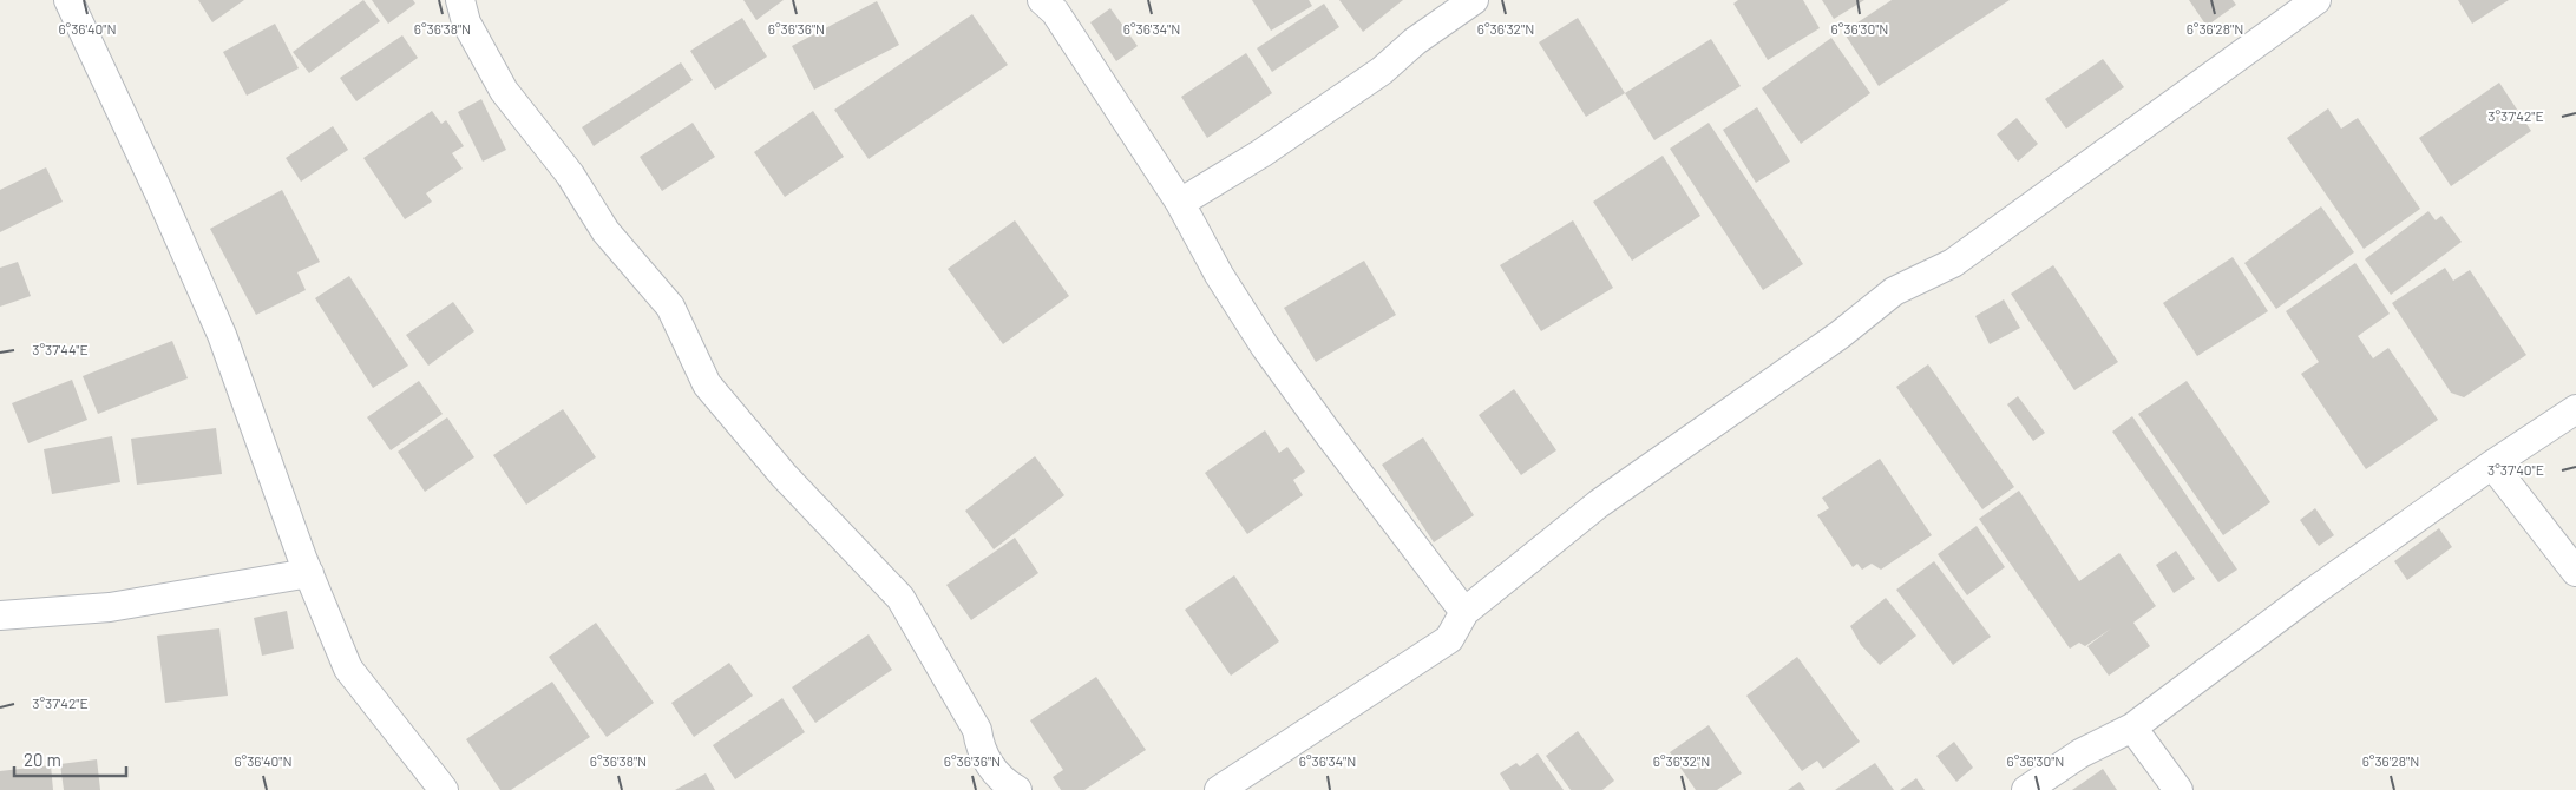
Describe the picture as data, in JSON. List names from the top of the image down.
{
  "scale_bar": "20 m",
  "coordinates": [
    "6°36'40\"N",
    "6°36'38\"N",
    "6°36'36\"N",
    "6°36'34\"N",
    "6°36'32\"N",
    "6°36'30\"N",
    "6°36'28\"N",
    "3°37'42\"E",
    "3°37'44\"E",
    "3°37'40\"E"
  ]
}
